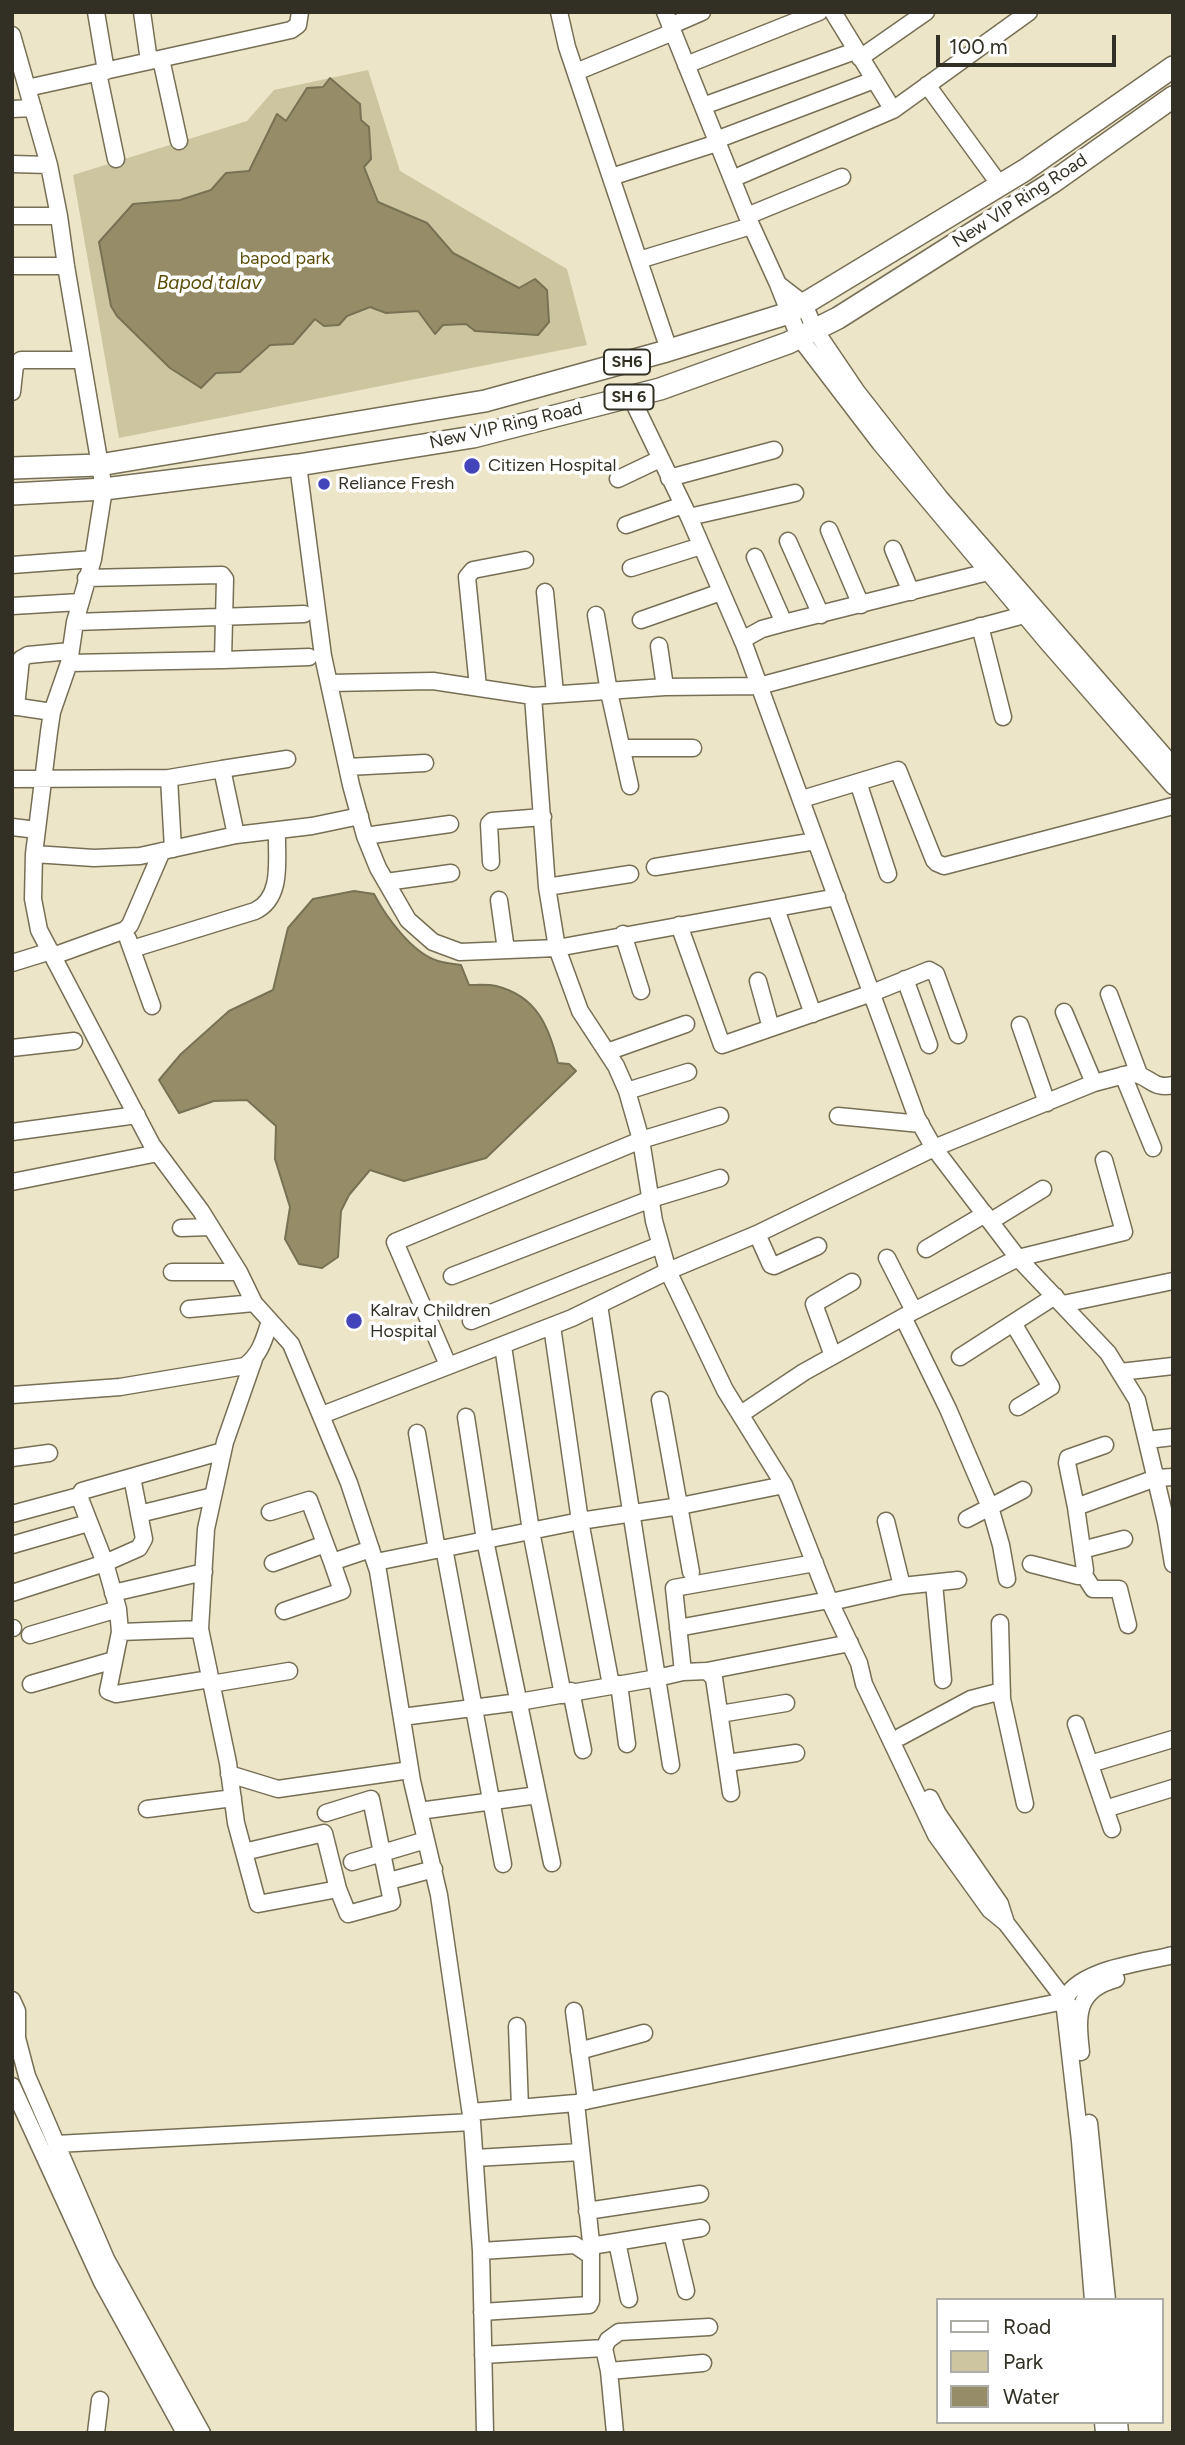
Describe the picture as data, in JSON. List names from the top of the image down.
{
  "streets": {
    "main road": ["New VIP Ring Road", "SH6", "SH 6"]
  },
  "water": ["Bapod talav"],
  "parks": ["bapod park"],
  "places": ["Citizen Hospital", "Reliance Fresh", "Kalrav Children Hospital"],
  "legend": ["Road", "Park", "Water"],
  "scale_bar": "100 m"
}
